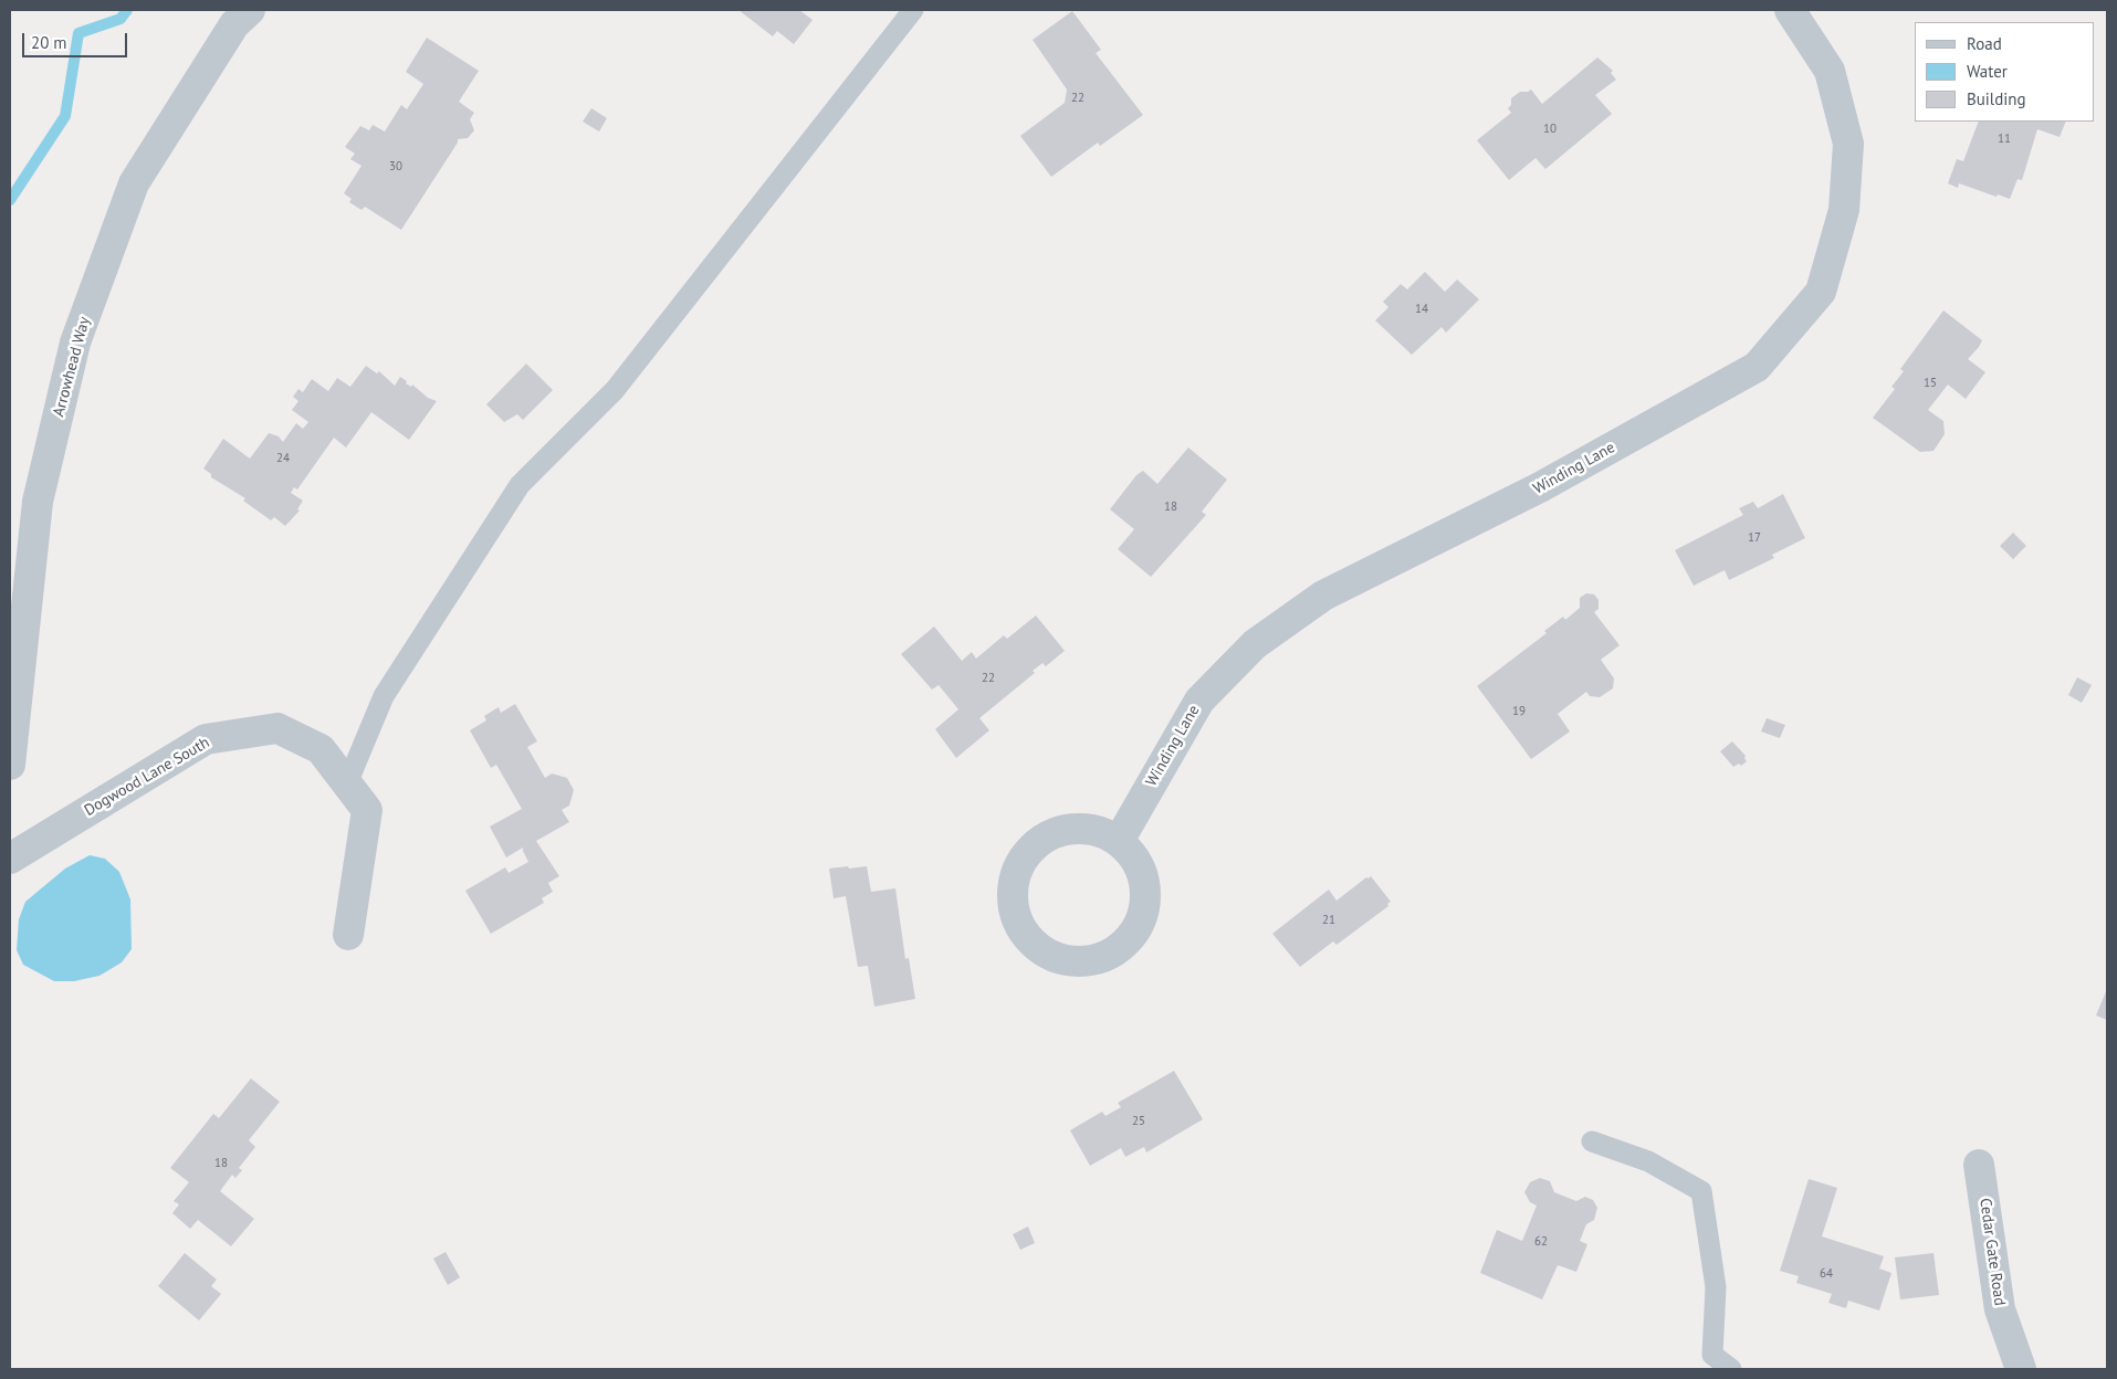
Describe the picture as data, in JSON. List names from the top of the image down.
{
  "streets": {
    "street": [
      "Arrowhead Way",
      "Winding Lane",
      "Dogwood Lane South",
      "Cedar Gate Road"
    ]
  },
  "house_numbers": [
    "22",
    "10",
    "11",
    "30",
    "14",
    "15",
    "24",
    "18",
    "17",
    "22",
    "19",
    "21",
    "25",
    "18",
    "62",
    "64"
  ],
  "legend": ["Road", "Water", "Building"],
  "scale_bar": "20 m"
}
